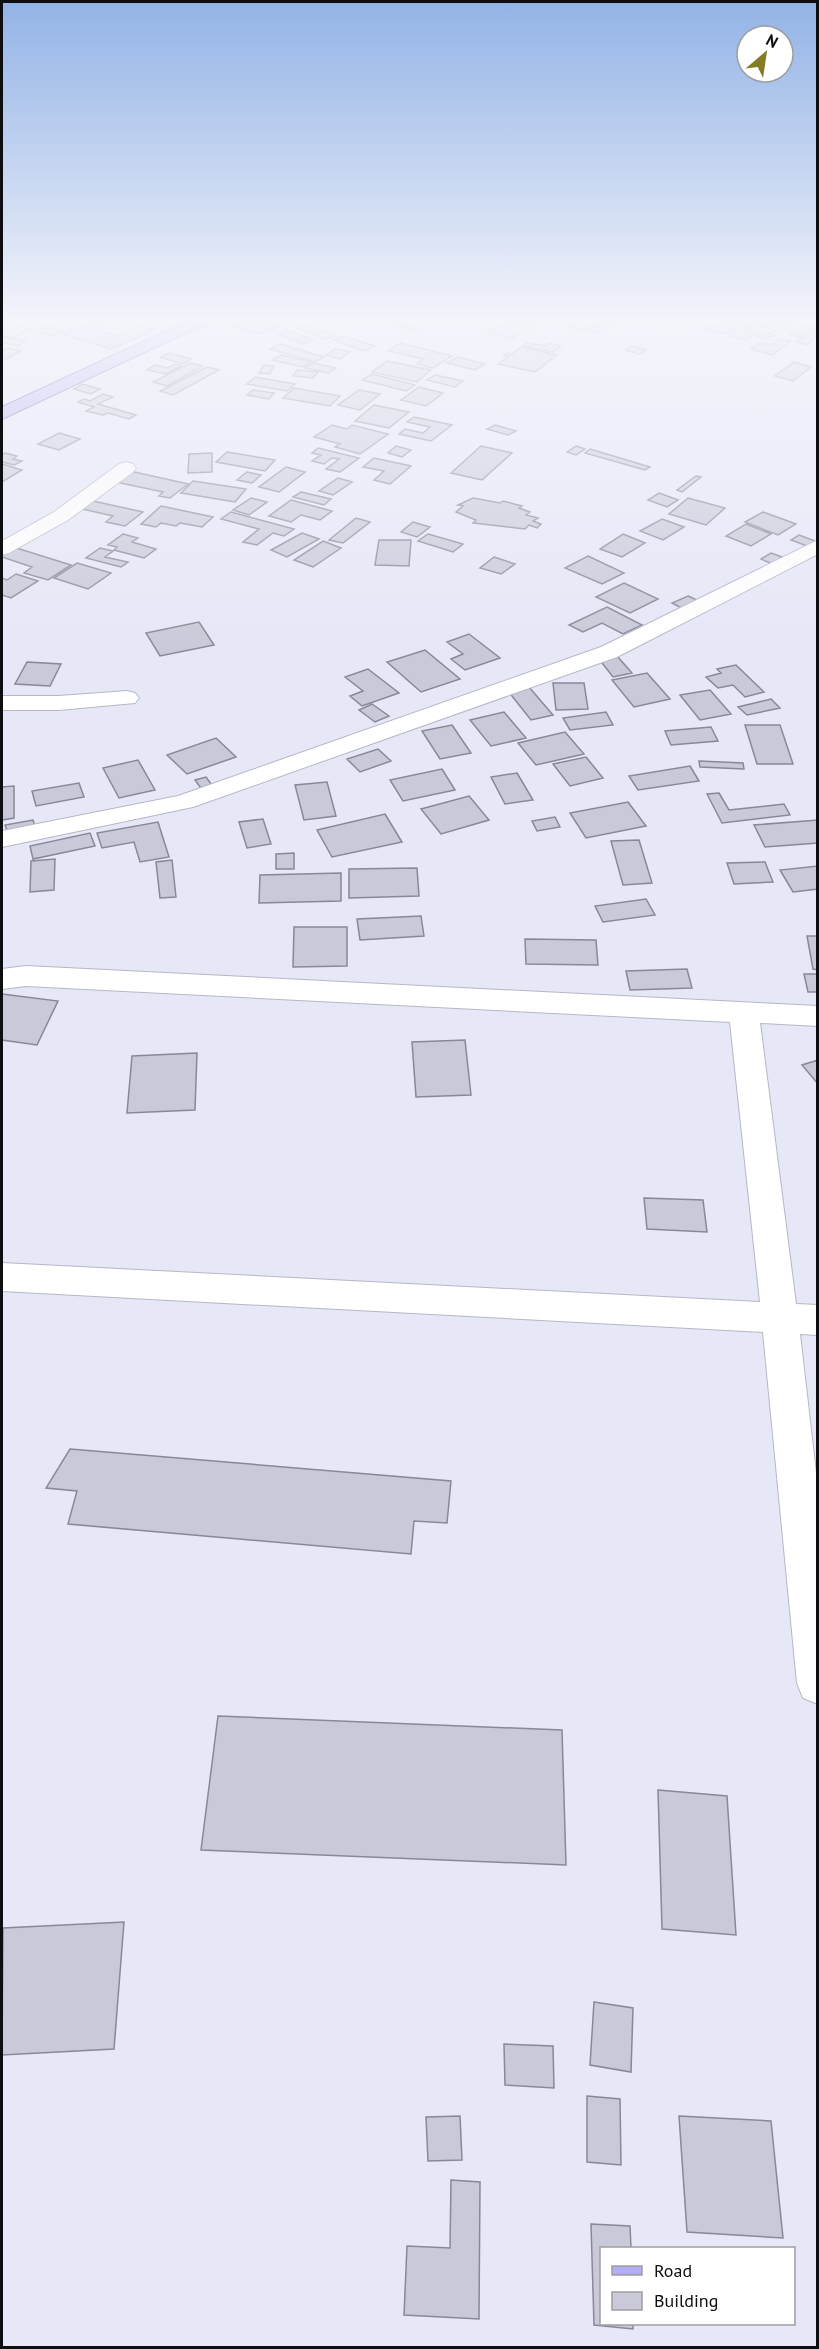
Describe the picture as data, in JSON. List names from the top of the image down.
{
  "legend": ["Road", "Building"],
  "north": "top right"
}
